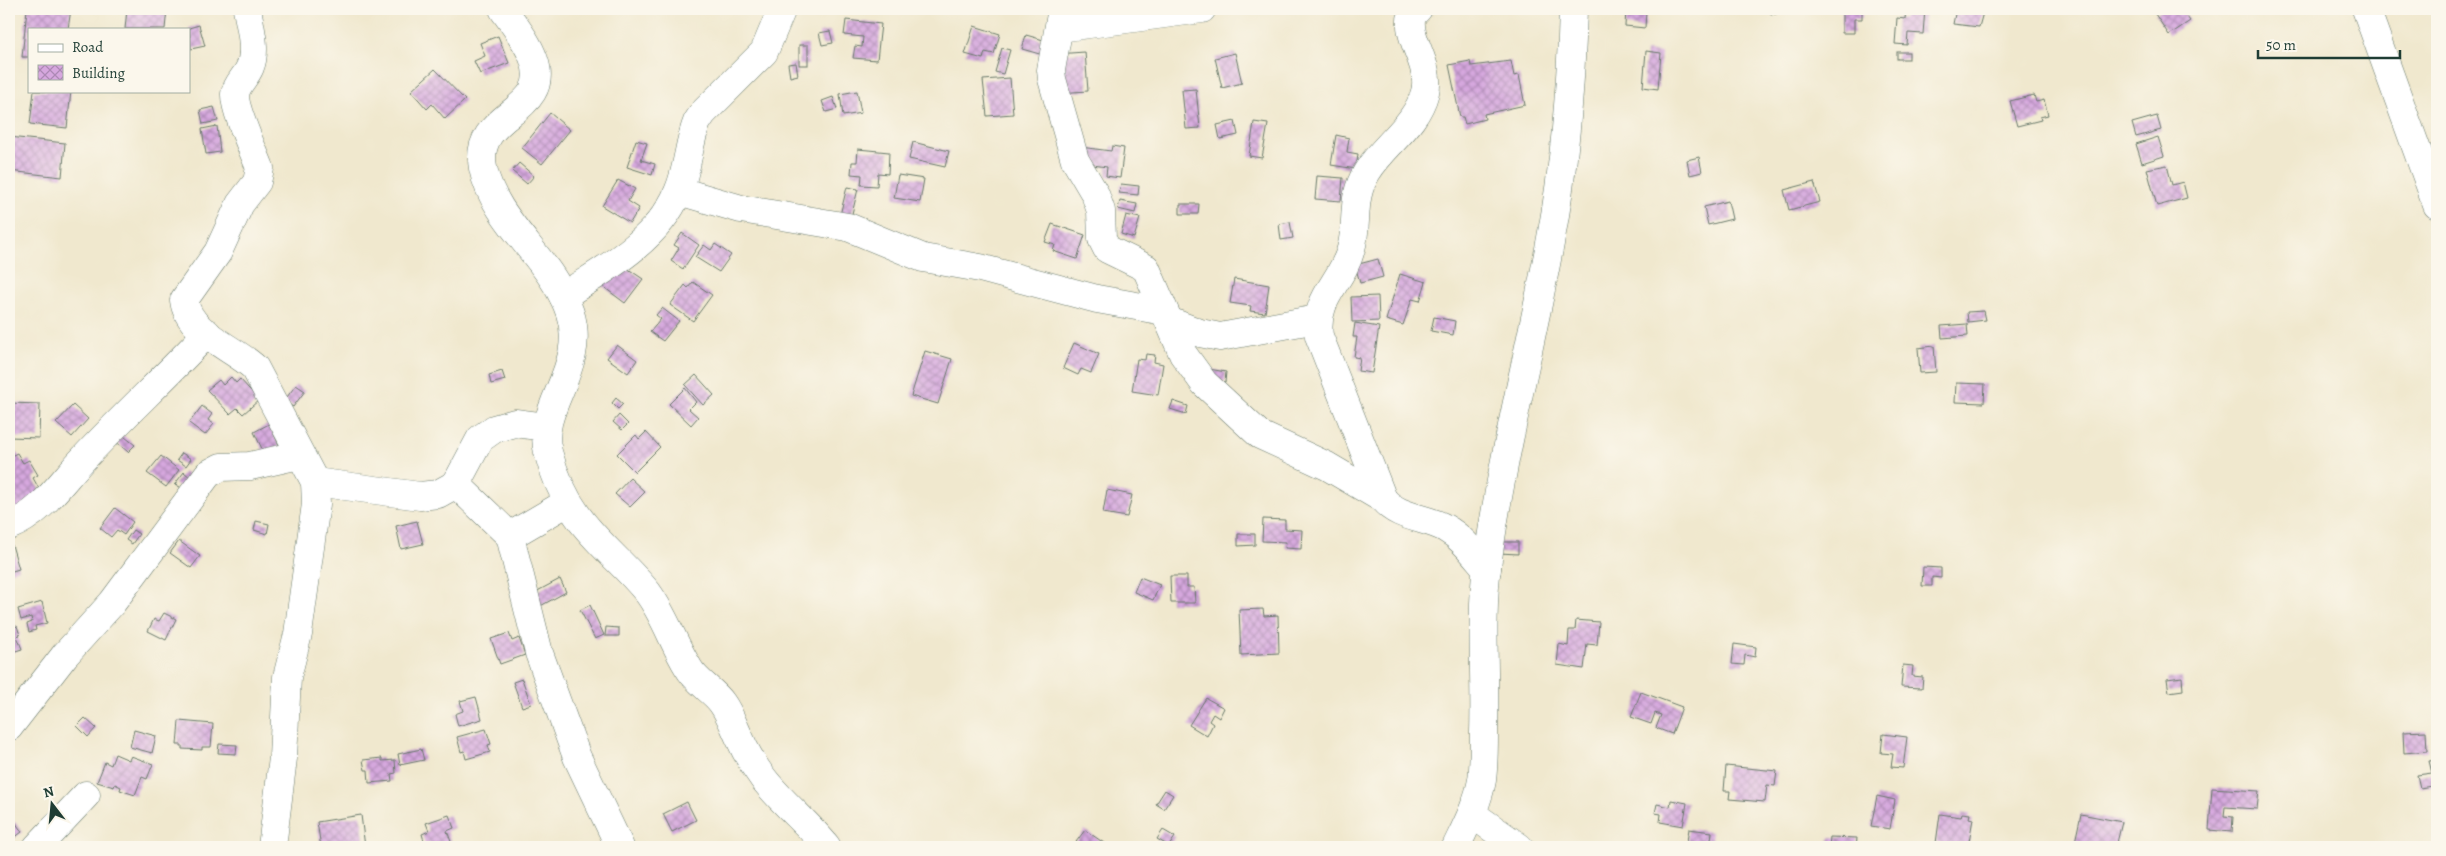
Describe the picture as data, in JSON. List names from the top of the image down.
{
  "legend": ["Road", "Building"],
  "scale_bar": "50 m",
  "north": "top"
}
